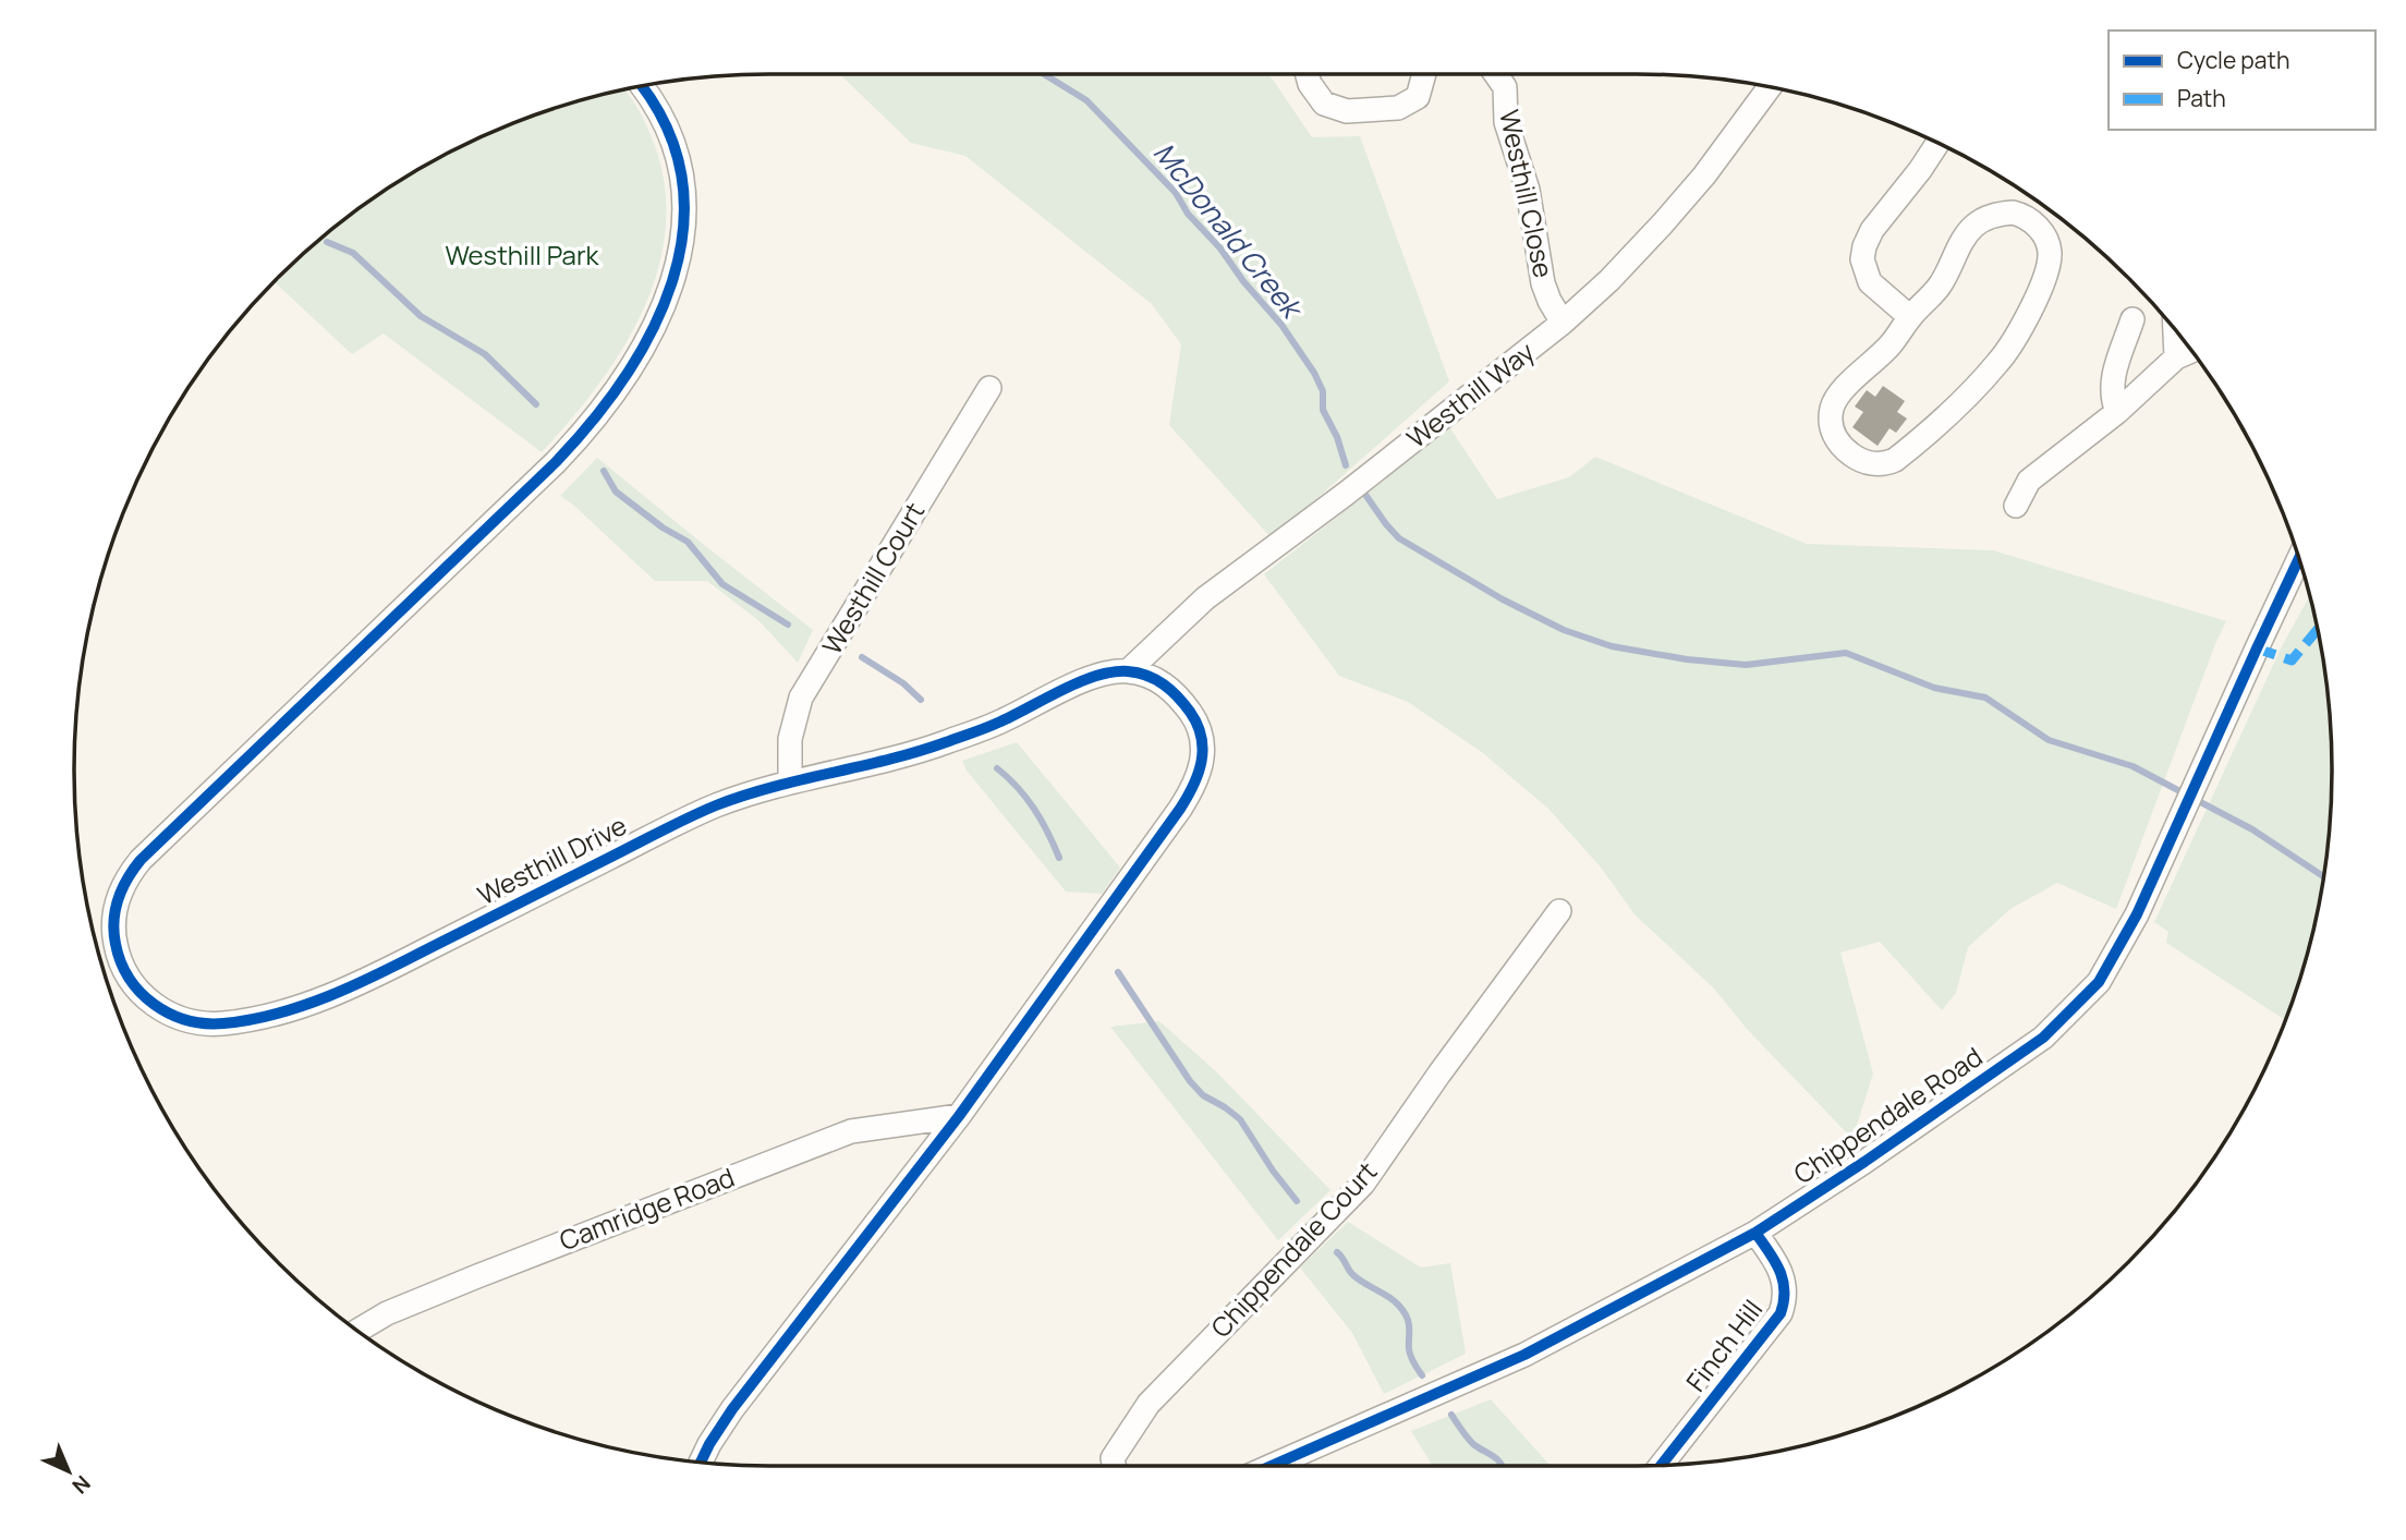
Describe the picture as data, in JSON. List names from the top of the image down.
{
  "streets": {
    "street": [
      "Westhill Close",
      "Westhill Way",
      "Westhill Court",
      "Westhill Drive",
      "Chippendale Road",
      "Camridge Road",
      "Chippendale Court",
      "Finch Hill"
    ]
  },
  "crossings": [
    ["Westhill Close", "Westhill Way"],
    ["Westhill Way", "Westhill Drive"],
    ["Westhill Court", "Westhill Drive"],
    ["Westhill Drive", "Camridge Road"],
    ["Chippendale Road", "Finch Hill"]
  ],
  "water": ["McDonald Creek"],
  "parks": ["Westhill Park"],
  "legend": ["Cycle path", "Path"],
  "north": "bottom right"
}
